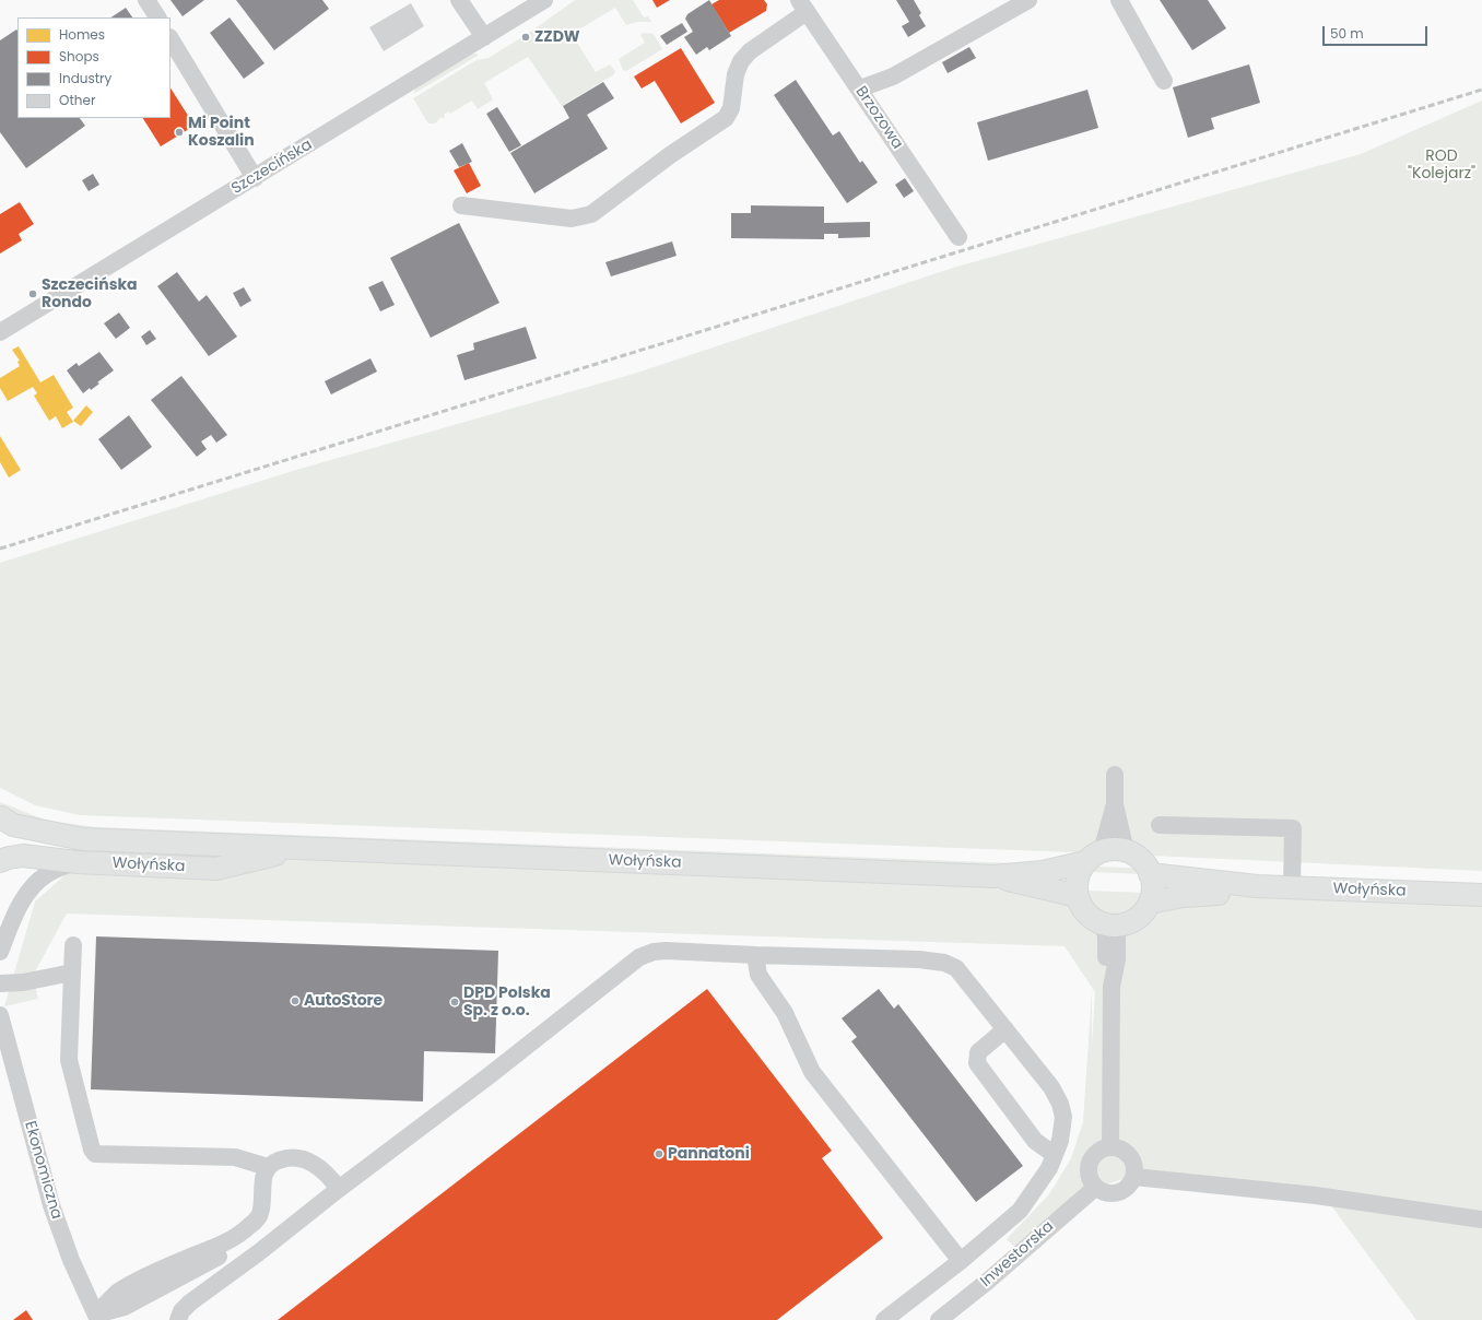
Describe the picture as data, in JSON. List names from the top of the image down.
{
  "streets": {
    "main road": ["Wołyńska"],
    "street": [
      "Brzozowa",
      "Szczecińska",
      "Ekonomiczna",
      "Inwestorska"
    ]
  },
  "parks": ["ROD \"Kolejarz\""],
  "places": [
    "ZZDW",
    "Mi Point Koszalin",
    "Szczecińska Rondo",
    "AutoStore",
    "DPD Polska Sp. z o.o.",
    "Pannatoni"
  ],
  "legend": [
    "Homes",
    "Shops",
    "Industry",
    "Other"
  ],
  "scale_bar": "50 m"
}
